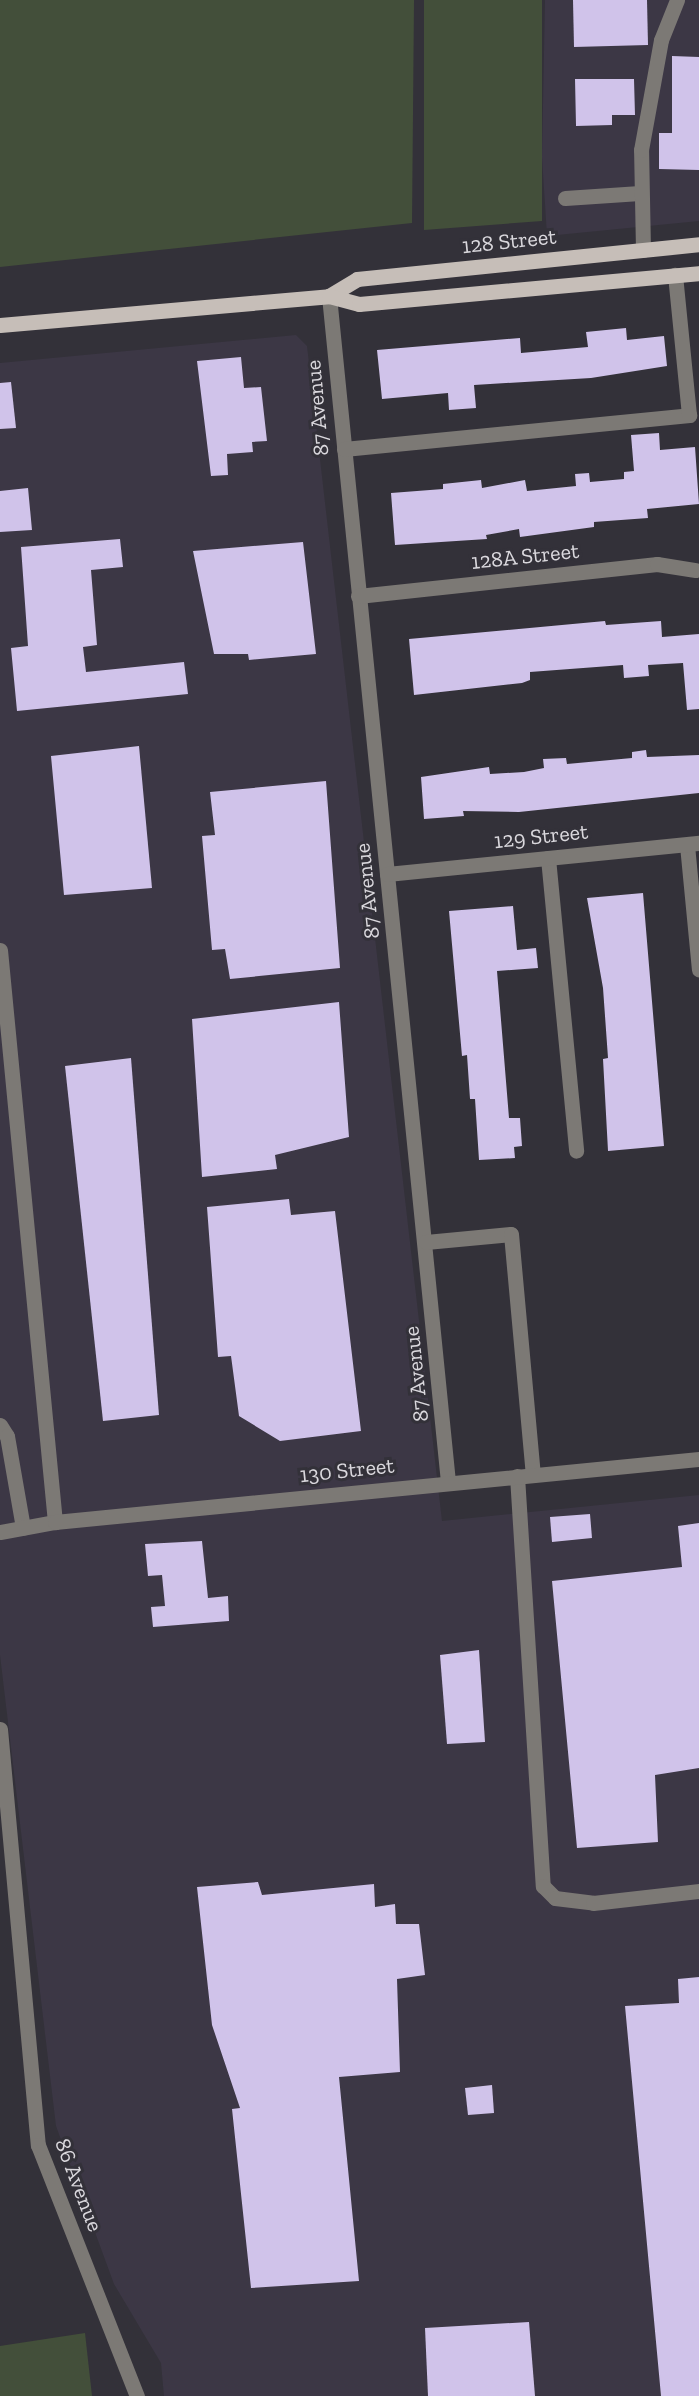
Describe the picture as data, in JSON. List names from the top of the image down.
{
  "streets": {
    "main road": ["128 Street"],
    "street": [
      "87 Avenue",
      "128A Street",
      "129 Street",
      "130 Street",
      "86 Avenue"
    ]
  },
  "crossings": [
    ["128 Street", "87 Avenue"],
    ["87 Avenue", "128A Street"],
    ["87 Avenue", "129 Street"],
    ["87 Avenue", "130 Street"]
  ]
}
